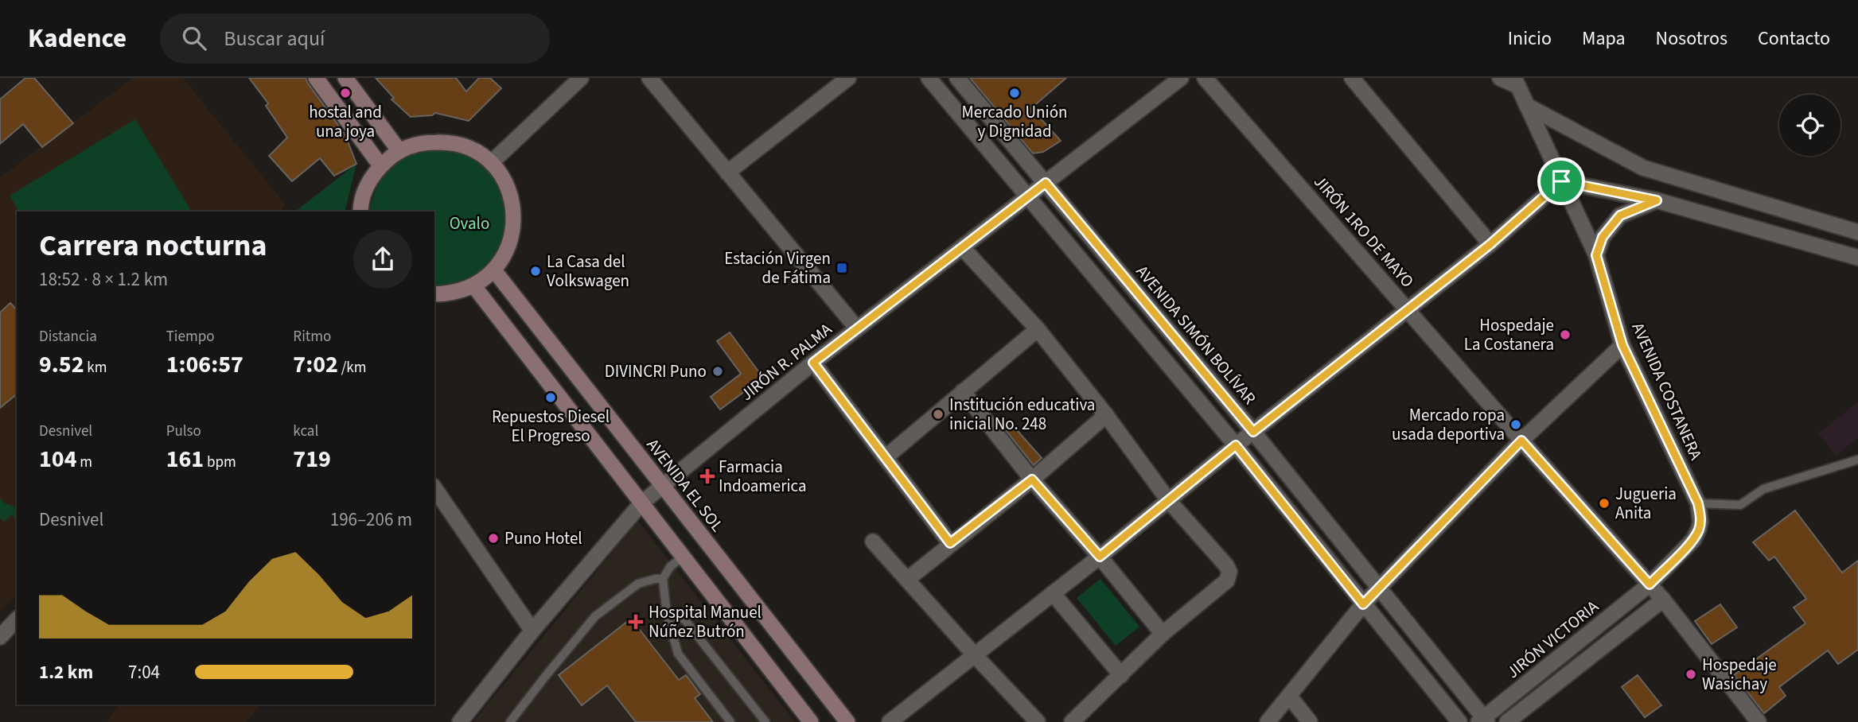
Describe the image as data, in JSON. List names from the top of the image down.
{
  "streets": {
    "main road": ["AVENIDA EL SOL"],
    "street": [
      "JIRÓN 1RO DE MAYO",
      "AVENIDA SIMÓN BOLÍVAR",
      "JIRÓN R. PALMA",
      "AVENIDA COSTANERA",
      "JIRÓN VICTORIA"
    ]
  },
  "crossings": [
    ["JIRÓN 1RO DE MAYO", "AVENIDA COSTANERA"],
    ["JIRÓN 1RO DE MAYO", "JIRÓN VICTORIA"],
    ["AVENIDA SIMÓN BOLÍVAR", "JIRÓN R. PALMA"],
    ["AVENIDA SIMÓN BOLÍVAR", "JIRÓN VICTORIA"],
    ["JIRÓN R. PALMA", "AVENIDA EL SOL"],
    ["AVENIDA COSTANERA", "JIRÓN VICTORIA"]
  ],
  "parks": ["Ovalo"],
  "places": {
    "other": [
      "hostal and una joya",
      "Mercado Unión y Dignidad",
      "La Casa del Volkswagen",
      "Hospedaje La Costanera",
      "DIVINCRI Puno",
      "Repuestos Diesel El Progreso",
      "Institución educativa inicial No. 248",
      "Mercado ropa usada deportiva",
      "Jugueria Anita",
      "Puno Hotel",
      "Hospedaje Wasichay"
    ],
    "transit": ["Estación Virgen de Fátima"],
    "health": ["Farmacia Indoamerica", "Hospital Manuel Núñez Butrón"]
  },
  "page": {
    "header": "Kadence",
    "search": "Buscar aquí",
    "nav": [
      "Inicio",
      "Mapa",
      "Nosotros",
      "Contacto"
    ],
    "heading": ["Carrera nocturna", "18:52 · 8 × 1.2 km"],
    "stats": [
      ["Distancia", "9.52 km"],
      ["Tiempo", "1:06:57"],
      ["Ritmo", "7:02 /km"],
      ["Desnivel", "104 m"],
      ["Pulso", "161 bpm"],
      ["kcal", "719"]
    ],
    "chart": ["Desnivel", "196–206 m"],
    "list": [
      {
        "name": "1.2 km",
        "note": "7:04"
      }
    ]
  }
}
